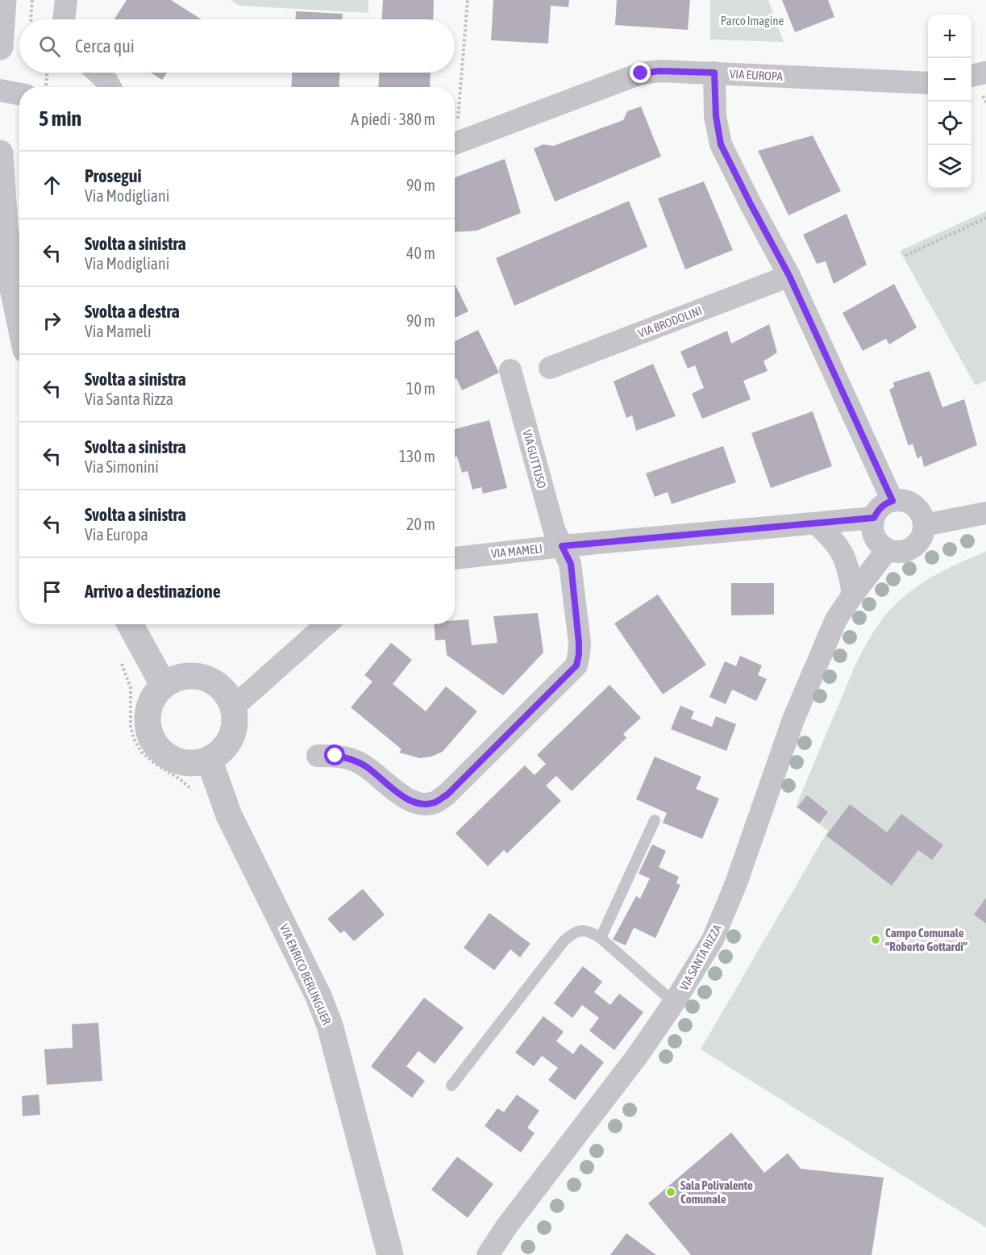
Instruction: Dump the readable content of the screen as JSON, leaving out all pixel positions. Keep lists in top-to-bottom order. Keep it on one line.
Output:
{"streets":{"street":["VIA EUROPA","VIA BRODOLINI","VIA GUTTUSO","VIA MAMELI","VIA SANTA RIZZA","VIA ENRICO BERLINGUER"]},"crossings":[["VIA GUTTUSO","VIA MAMELI"],["VIA MAMELI","VIA SANTA RIZZA"]],"parks":["Parco Imagine"],"places":["Campo Comunale “Roberto Gottardi”","Sala Polivalente Comunale"],"page":{"map_buttons":["+","−"],"search":"Cerca qui","heading":["5 min","A piedi · 380 m"],"list":[["Prosegui","Via Modigliani","90 m"],["Svolta a sinistra","Via Modigliani","40 m"],["Svolta a destra","Via Mameli","90 m"],["Svolta a sinistra","Via Santa Rizza","10 m"],["Svolta a sinistra","Via Simonini","130 m"],["Svolta a sinistra","Via Europa","20 m"],"Arrivo a destinazione"]}}
